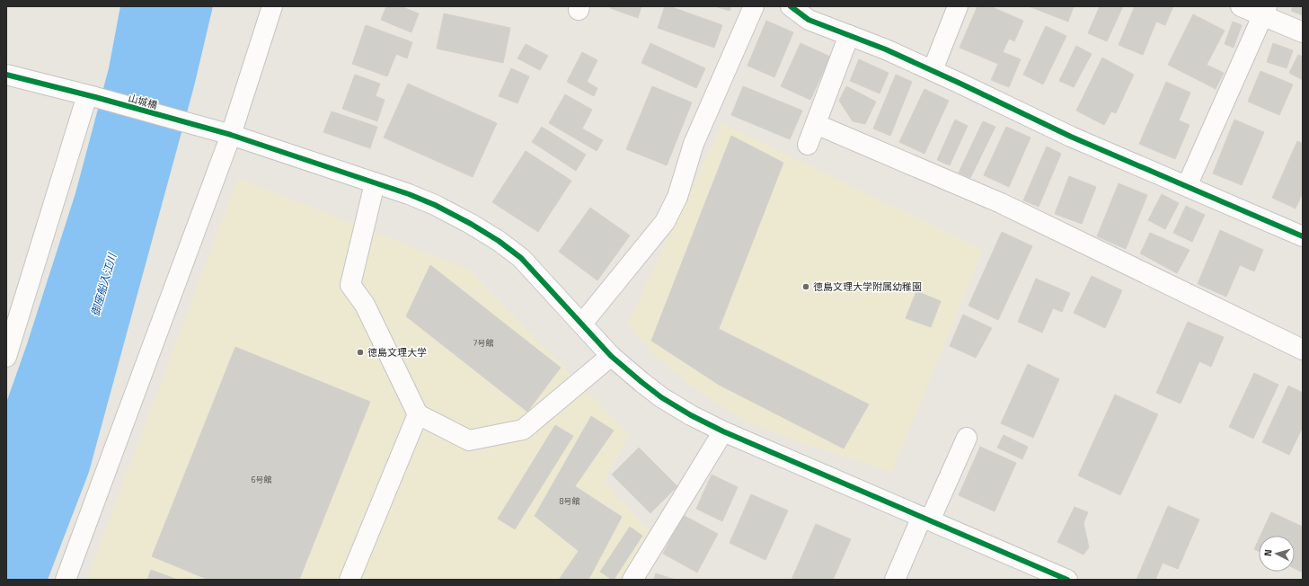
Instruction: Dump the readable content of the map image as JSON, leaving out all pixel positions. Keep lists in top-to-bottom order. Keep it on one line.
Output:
{"streets":{"street":["山城橋"]},"water":["御座船入江川"],"places":["徳島文理大学附属幼稚園","徳島文理大学"],"house_numbers":["7号館","6号館","8号館"],"north":"left"}
